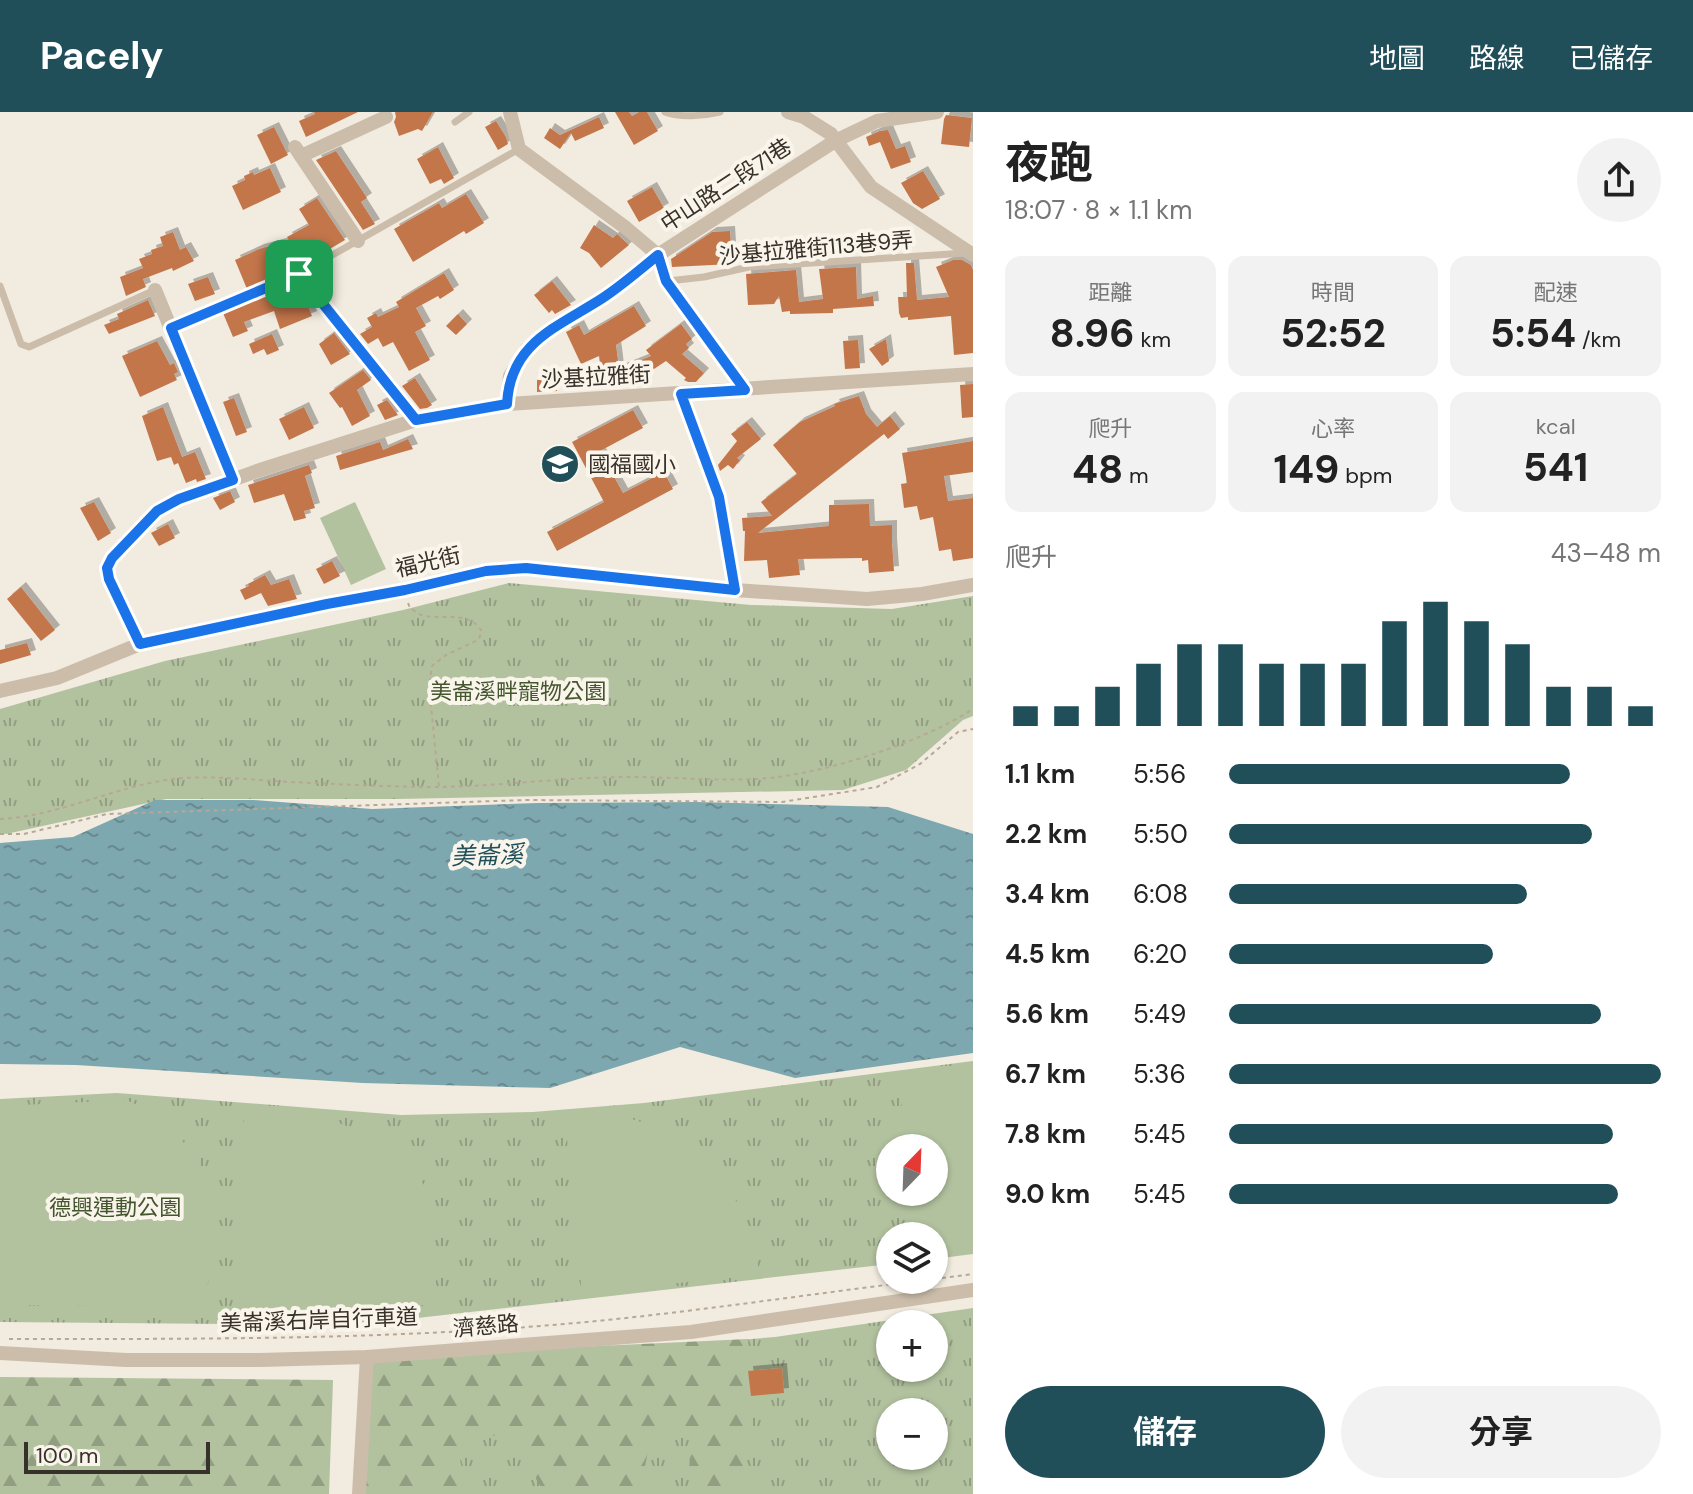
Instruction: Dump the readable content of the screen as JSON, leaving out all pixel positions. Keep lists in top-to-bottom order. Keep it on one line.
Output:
{"streets":{"street":["中山路二段71巷","沙基拉雅街","福光街","濟慈路"],"lane":["沙基拉雅街113巷9弄"],"path":["美崙溪右岸自行車道"]},"crossings":[["中山路二段71巷","沙基拉雅街"],["沙基拉雅街","福光街"],["美崙溪右岸自行車道","濟慈路"]],"water":["美崙溪"],"parks":["美崙溪畔寵物公園","德興運動公園"],"places":{"school or university":["國福國小"]},"scale_bar":"100 m","north":"top right","page":{"header":"Pacely","nav":["地圖","路線","已儲存"],"heading":["夜跑","18:07 · 8 × 1.1 km"],"stats":[["距離","8.96 km"],["時間","52:52"],["配速","5:54 /km"],["爬升","48 m"],["心率","149 bpm"],["kcal","541"]],"chart":["爬升","43–48 m"],"list":[{"name":"1.1 km","note":"5:56"},{"name":"2.2 km","note":"5:50"},{"name":"3.4 km","note":"6:08"},{"name":"4.5 km","note":"6:20"},{"name":"5.6 km","note":"5:49"},{"name":"6.7 km","note":"5:36"},{"name":"7.8 km","note":"5:45"},{"name":"9.0 km","note":"5:45"}],"map_buttons":["+","−"],"buttons":["儲存","分享"],"scale":"100 m"}}
